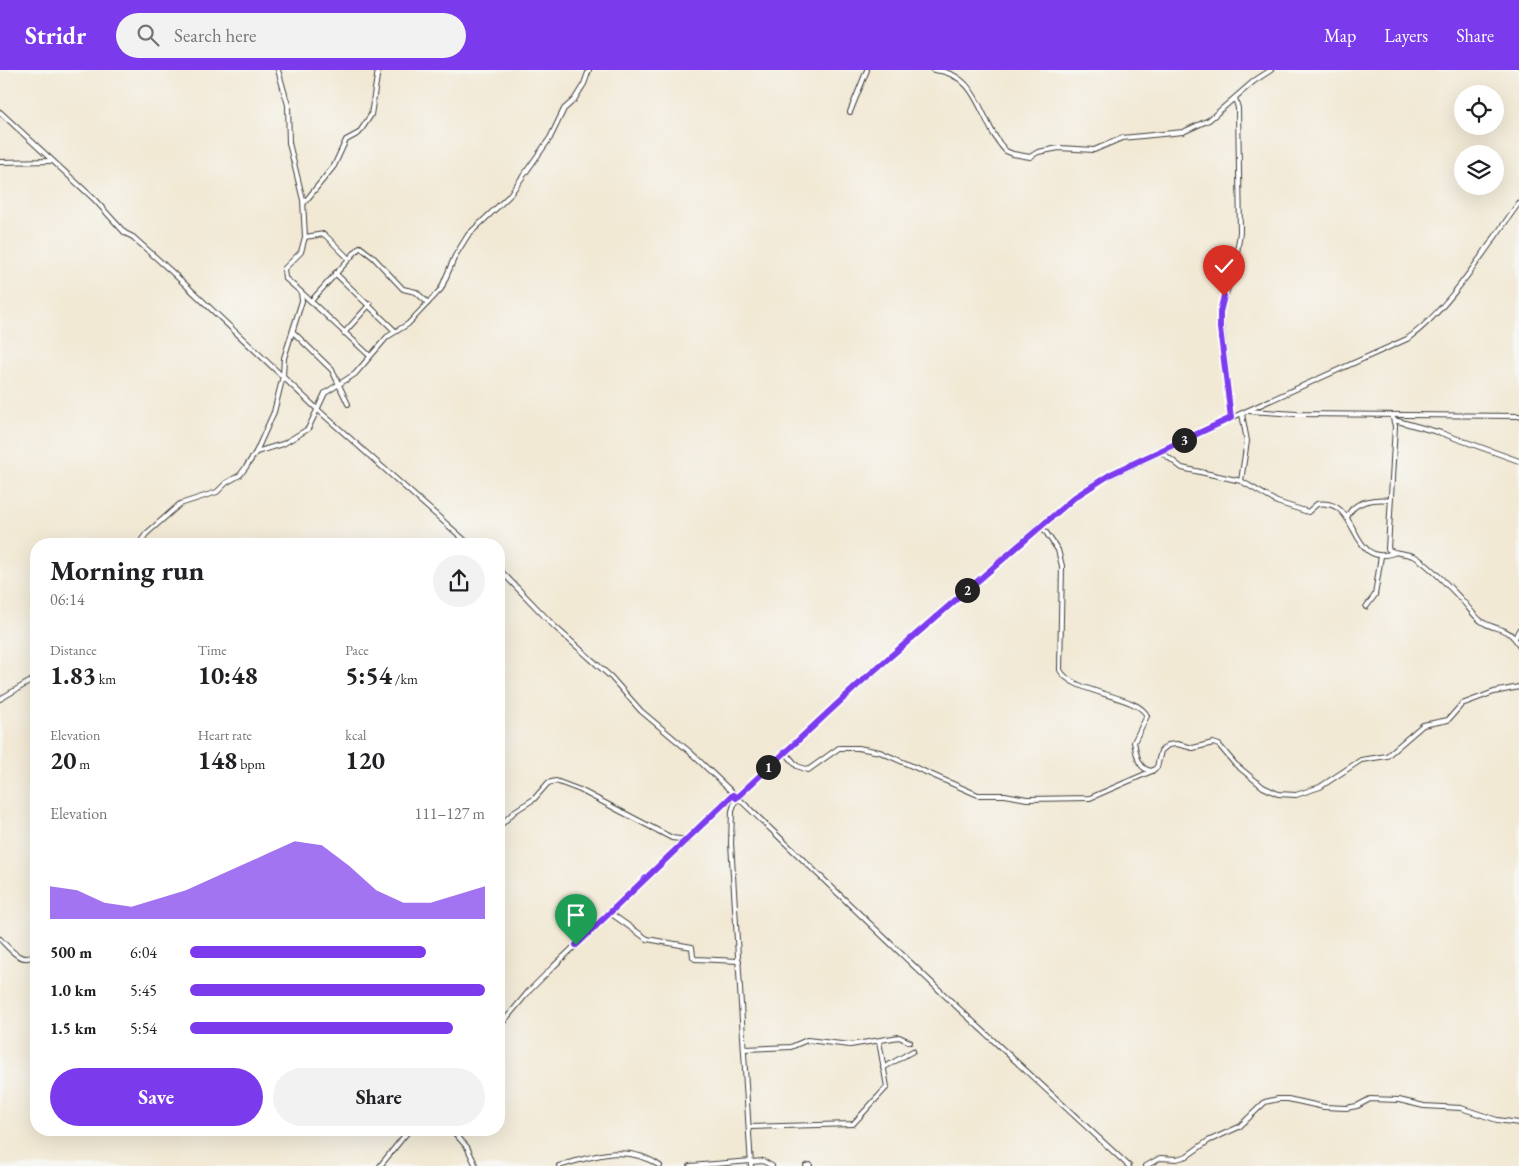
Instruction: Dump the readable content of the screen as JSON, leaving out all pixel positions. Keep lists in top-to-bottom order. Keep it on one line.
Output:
{"page":{"header":"Stridr","search":"Search here","nav":["Map","Layers","Share"],"pins":["3","2","1"],"heading":["Morning run","06:14"],"stats":[["Distance","1.83 km"],["Time","10:48"],["Pace","5:54 /km"],["Elevation","20 m"],["Heart rate","148 bpm"],["kcal","120"]],"chart":["Elevation","111–127 m"],"list":[{"name":"500 m","note":"6:04"},{"name":"1.0 km","note":"5:45"},{"name":"1.5 km","note":"5:54"}],"buttons":["Save","Share"]}}
